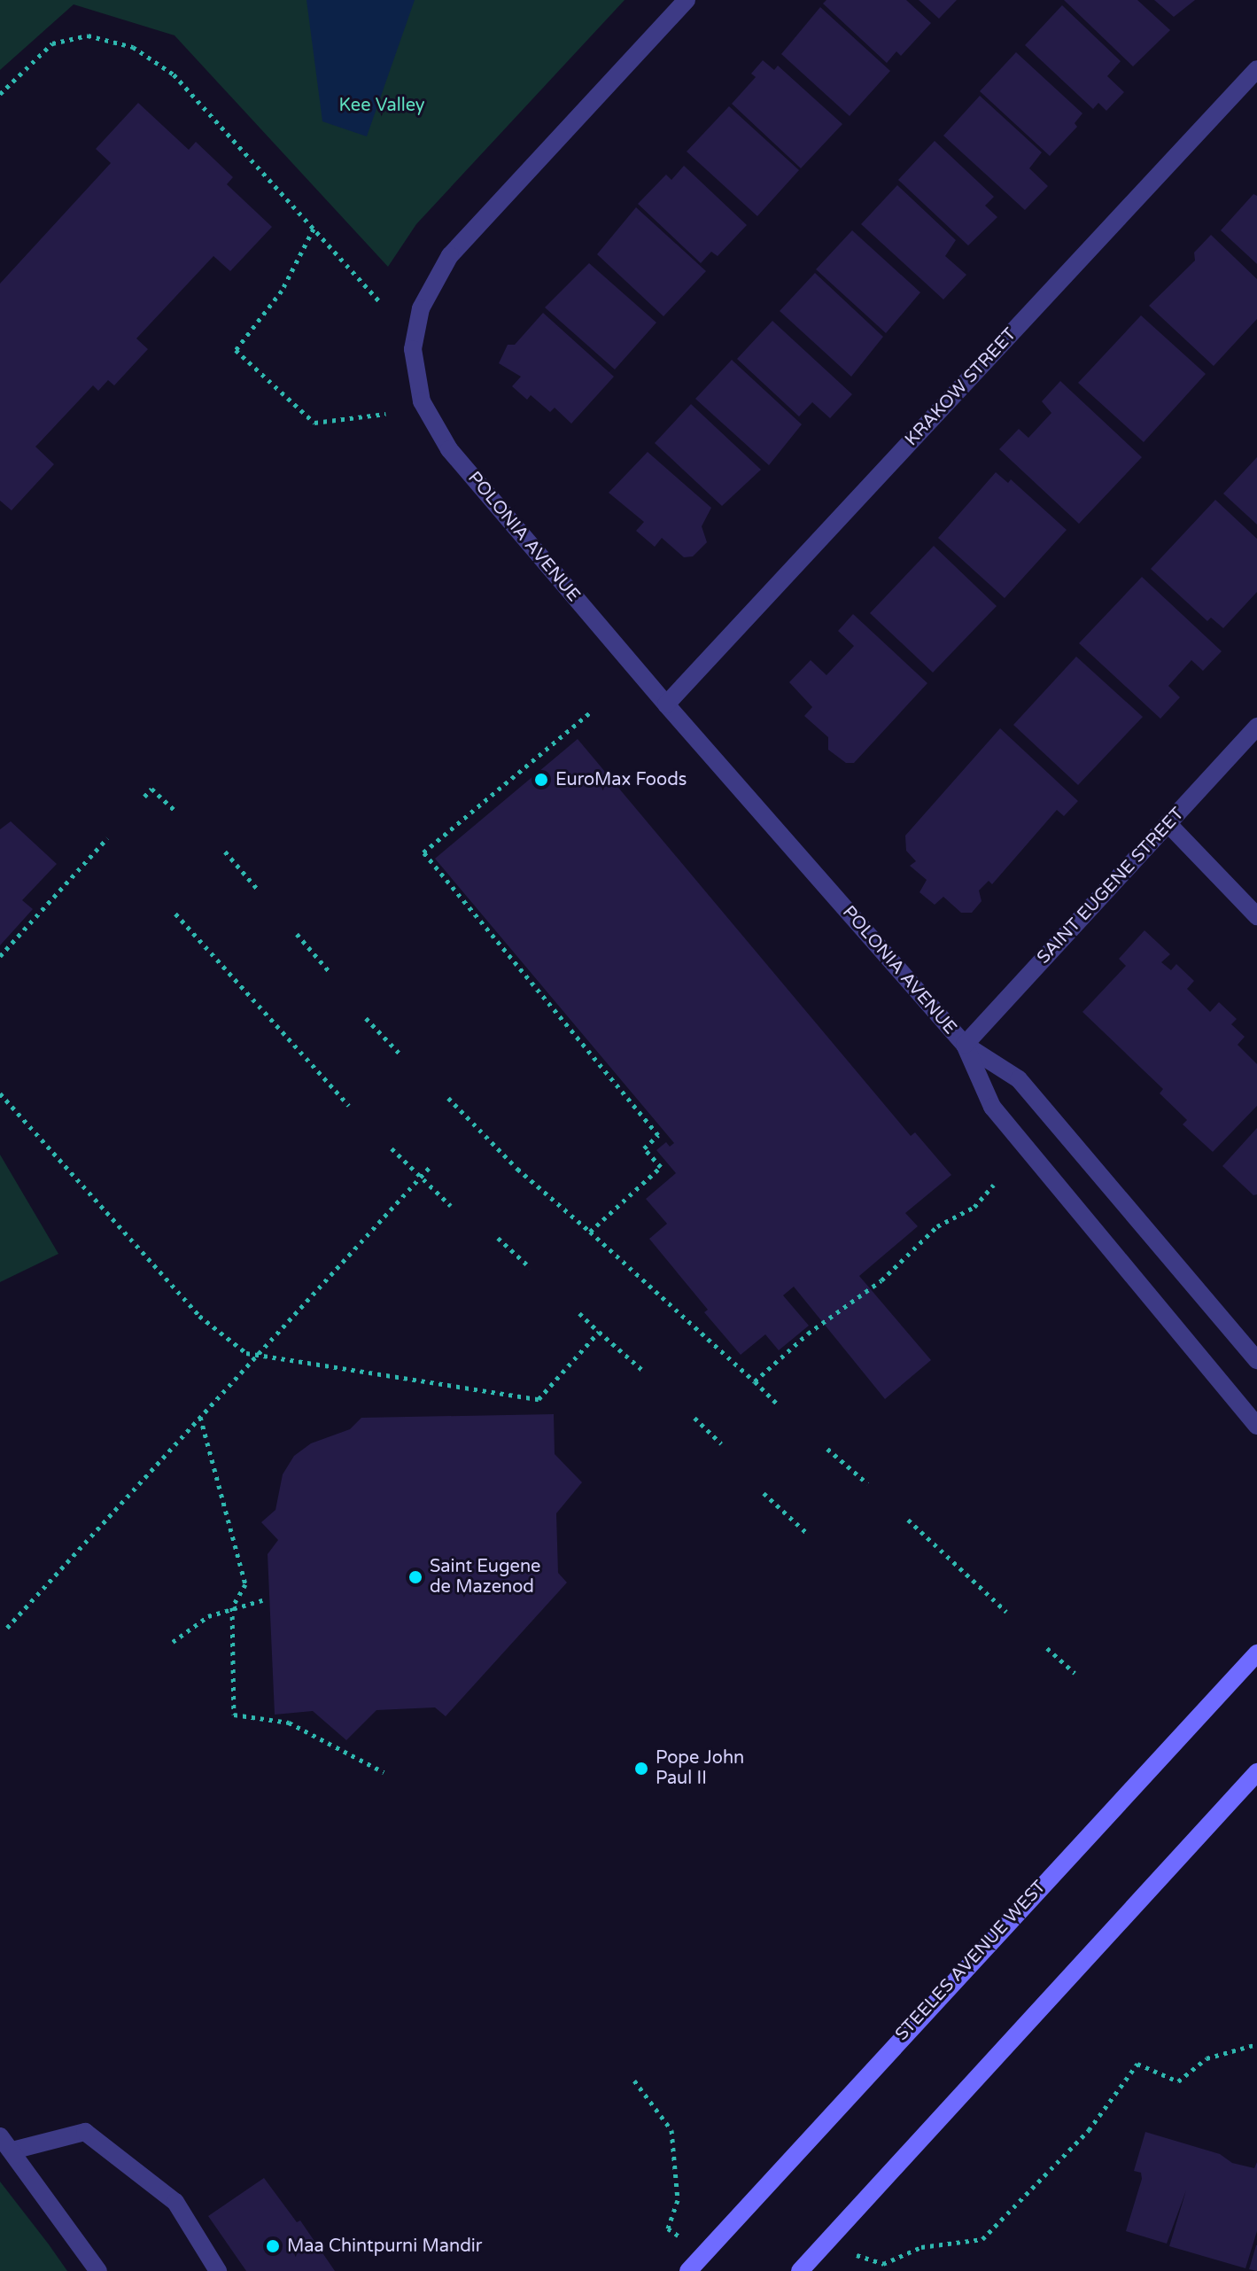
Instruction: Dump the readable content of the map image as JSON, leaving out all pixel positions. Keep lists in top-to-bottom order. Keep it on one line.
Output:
{"streets":{"main road":["STEELES AVENUE WEST"],"street":["KRAKOW STREET","POLONIA AVENUE","SAINT EUGENE STREET"]},"crossings":[["KRAKOW STREET","POLONIA AVENUE"],["POLONIA AVENUE","SAINT EUGENE STREET"]],"parks":["Kee Valley"],"places":["EuroMax Foods","Saint Eugene de Mazenod","Pope John Paul II","Maa Chintpurni Mandir"]}
